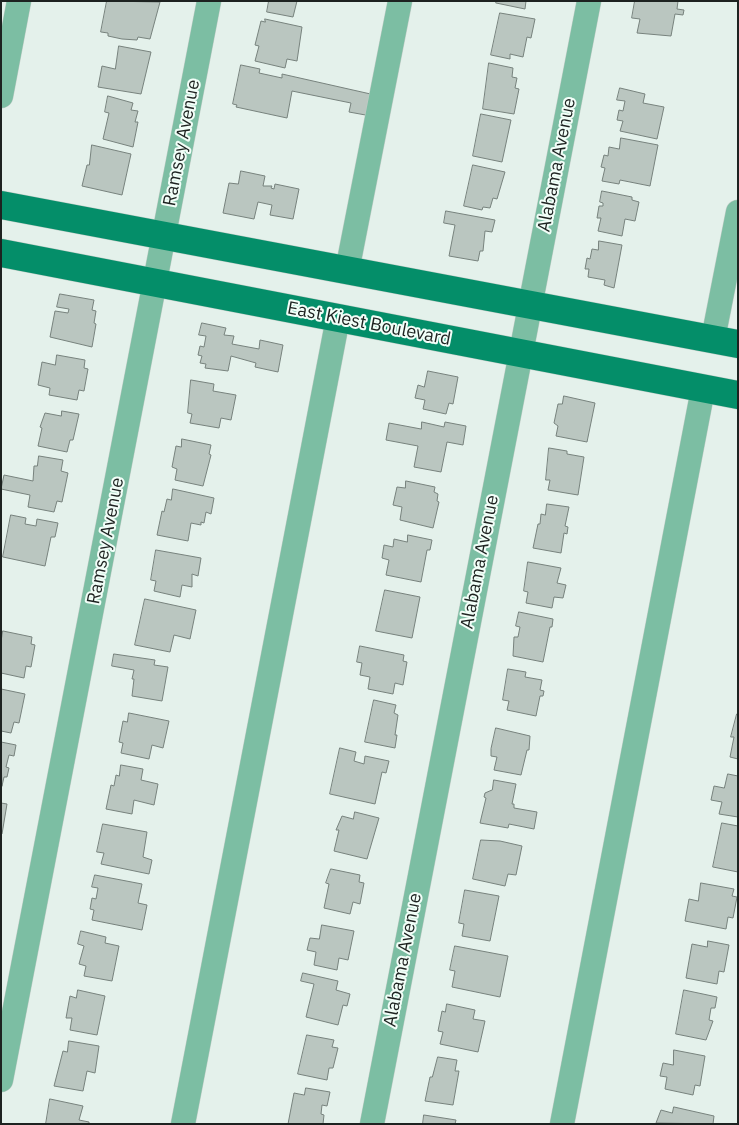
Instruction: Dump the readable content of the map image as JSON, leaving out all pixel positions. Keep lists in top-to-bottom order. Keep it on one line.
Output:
{"streets":{"main road":["East Kiest Boulevard"],"street":["Ramsey Avenue","Alabama Avenue"]},"crossings":[["Ramsey Avenue","East Kiest Boulevard"],["Alabama Avenue","East Kiest Boulevard"]]}
